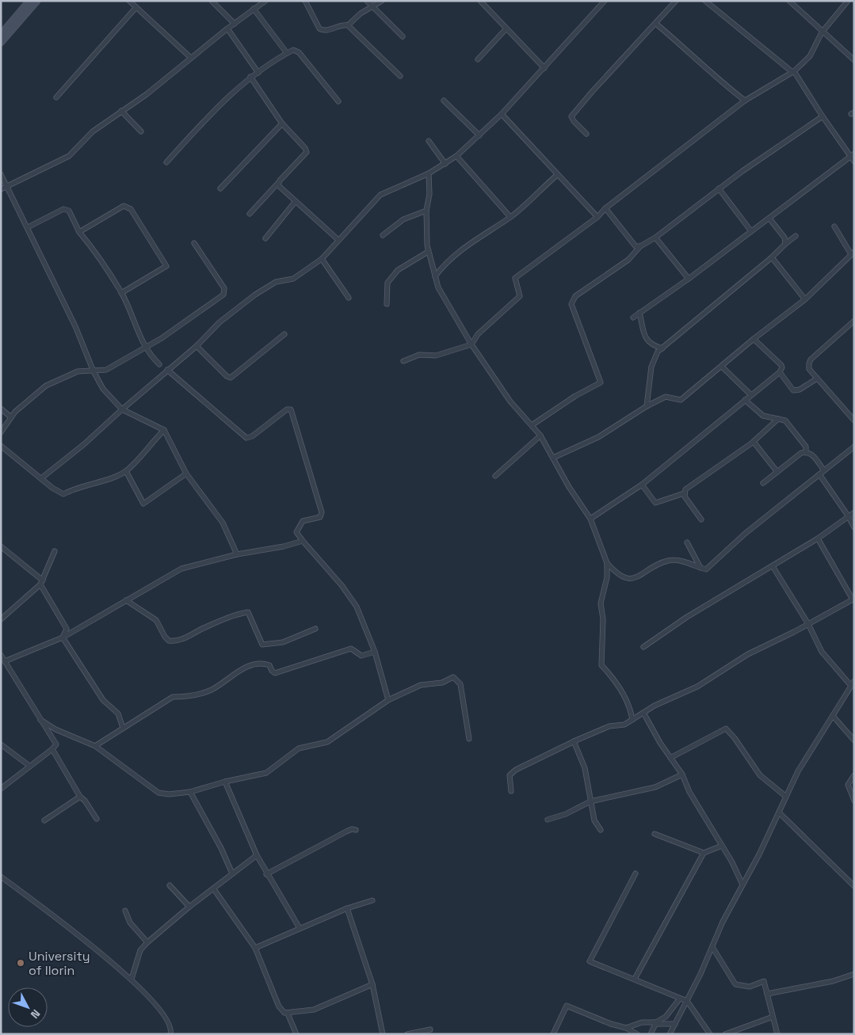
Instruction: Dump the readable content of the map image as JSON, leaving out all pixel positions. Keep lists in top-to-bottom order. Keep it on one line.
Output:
{"places":["University of Ilorin"],"north":"bottom right"}
